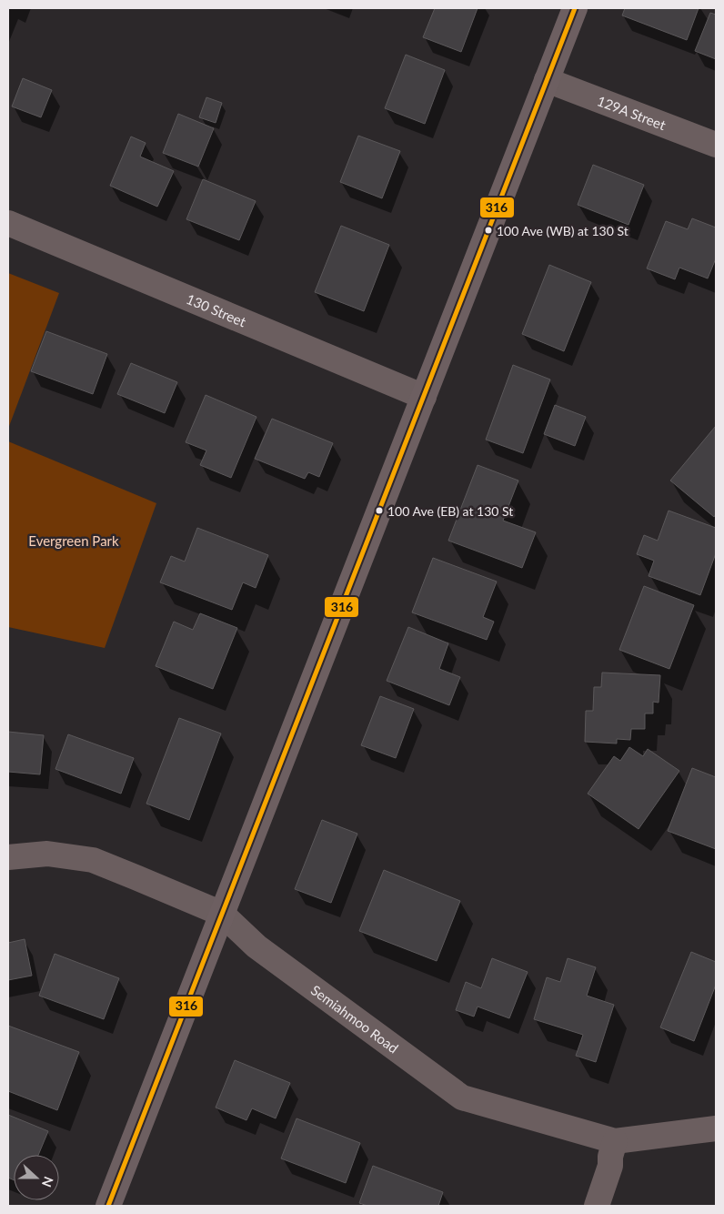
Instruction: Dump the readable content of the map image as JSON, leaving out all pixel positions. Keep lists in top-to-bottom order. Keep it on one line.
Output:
{"streets":{"street":["129A Street","130 Street","Semiahmoo Road"]},"parks":["Evergreen Park"],"places":["100 Ave (WB) at 130 St","100 Ave (EB) at 130 St"],"lines":["transit line 316"],"north":"right"}
